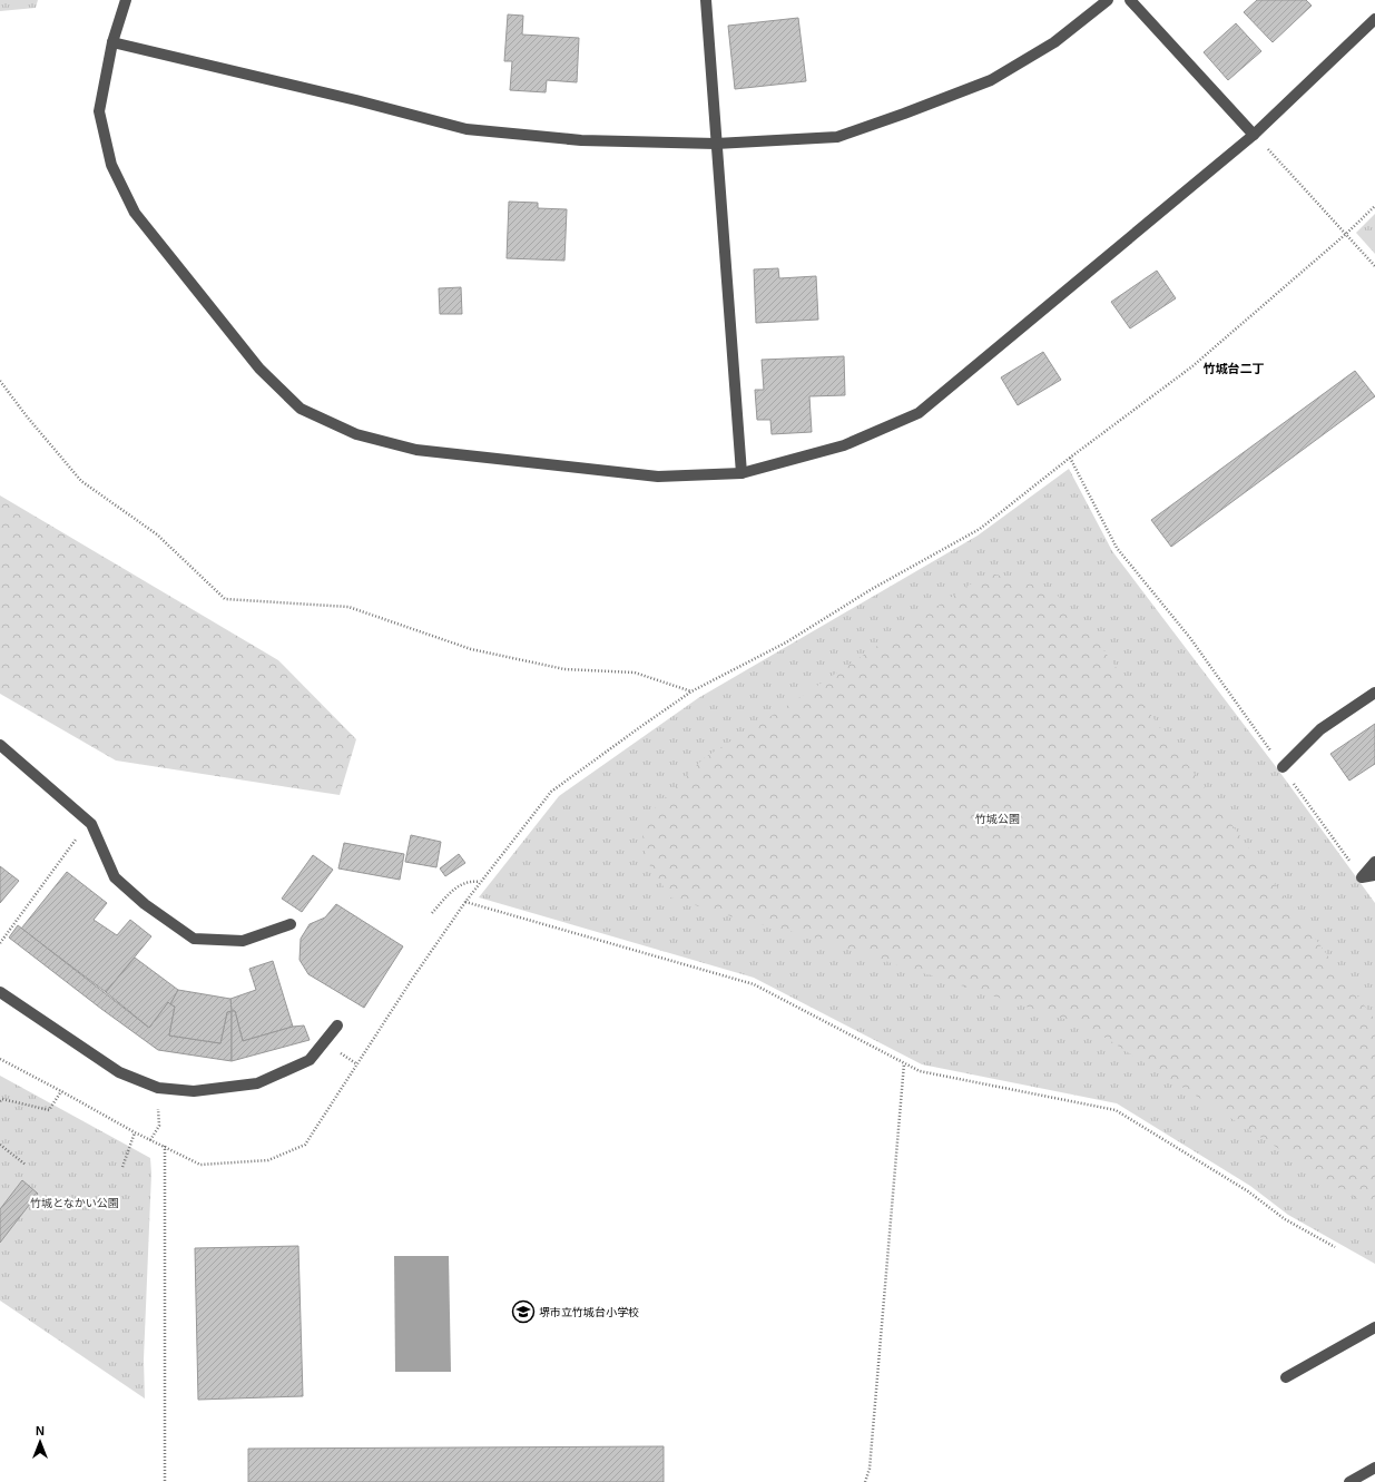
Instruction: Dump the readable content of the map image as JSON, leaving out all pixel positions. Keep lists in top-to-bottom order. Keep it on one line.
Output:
{"districts":["竹城台二丁"],"parks":["竹城公園","竹城となかい公園"],"places":{"school or university":["堺市立竹城台小学校"]},"north":"top"}
